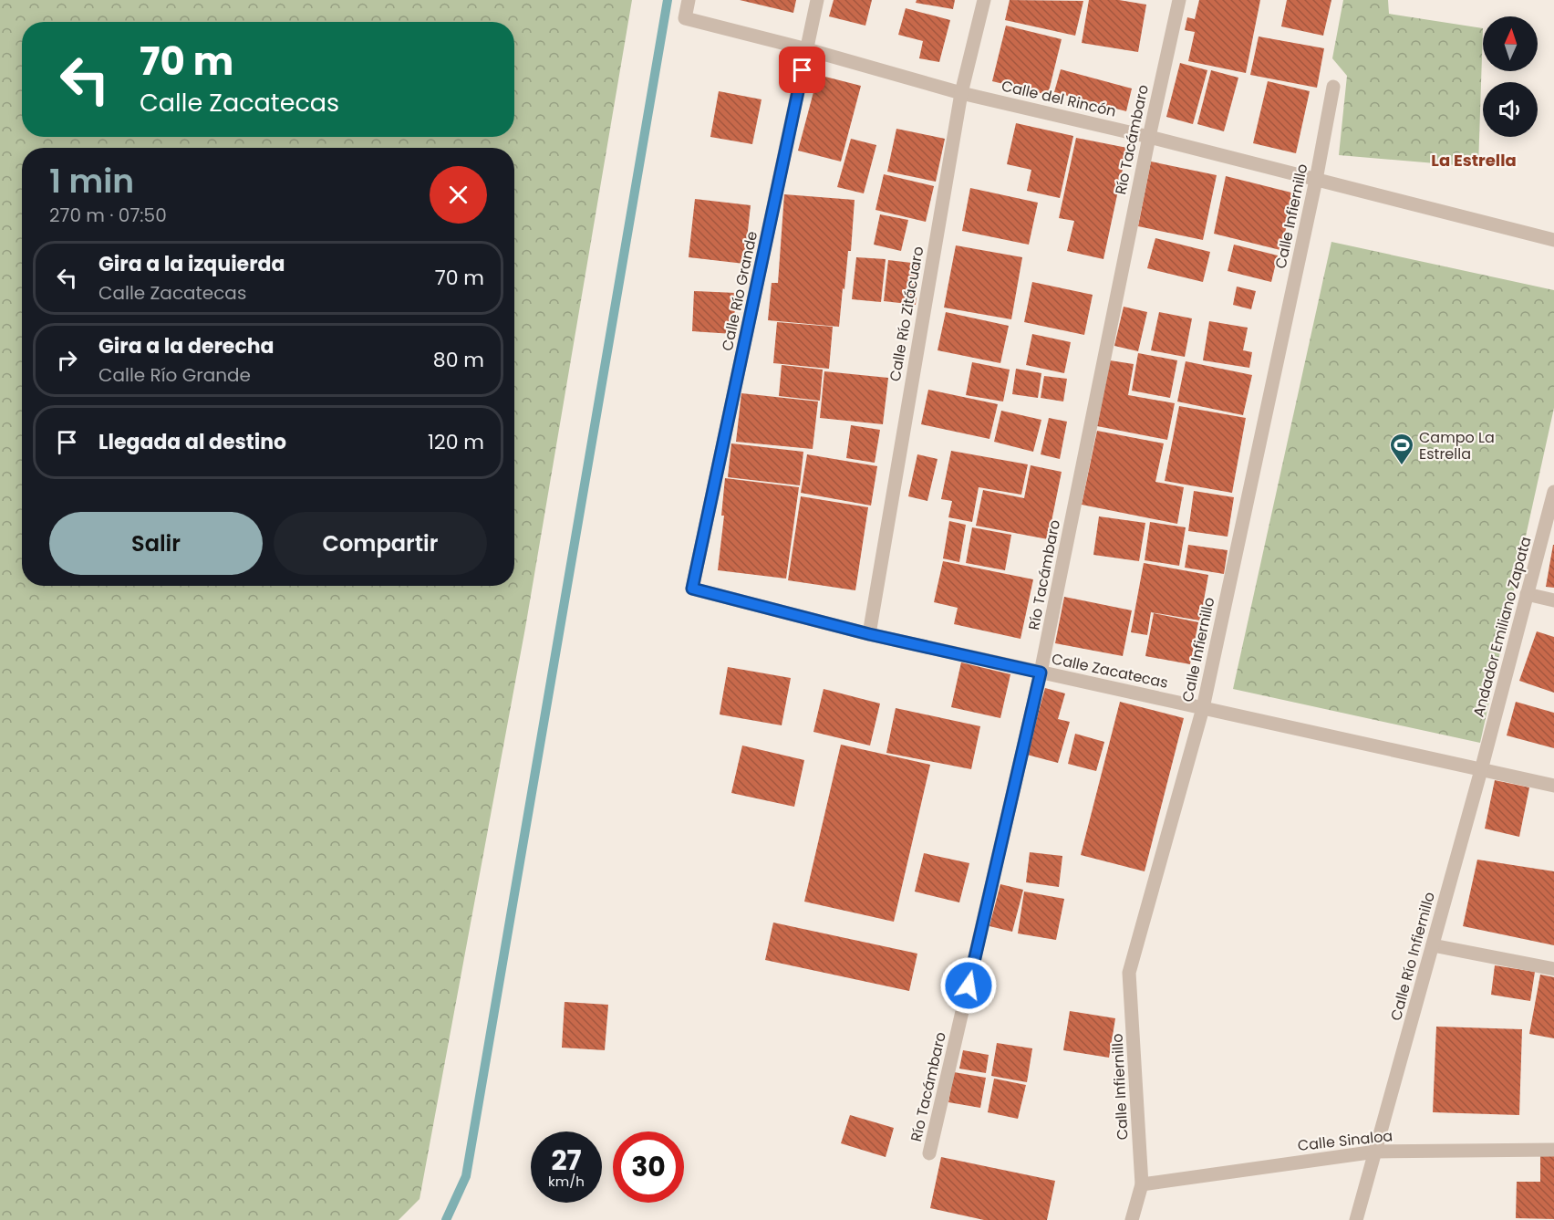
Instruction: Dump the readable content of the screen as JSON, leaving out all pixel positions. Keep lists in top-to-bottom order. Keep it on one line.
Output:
{"streets":{"street":["Calle del Rincón","Río Tacámbaro","Calle Infiernillo","Calle Río Grande","Calle Río Zitácuaro","Andador Emiliano Zapata","Calle Zacatecas","Calle Río Infiernillo","Calle Sinaloa"]},"crossings":[["Calle del Rincón","Río Tacámbaro"],["Calle del Rincón","Calle Infiernillo"],["Calle del Rincón","Calle Río Grande"],["Calle del Rincón","Calle Río Zitácuaro"],["Río Tacámbaro","Calle Zacatecas"],["Calle Infiernillo","Calle Zacatecas"],["Calle Infiernillo","Calle Sinaloa"],["Calle Río Grande","Calle Zacatecas"],["Calle Río Zitácuaro","Calle Zacatecas"],["Andador Emiliano Zapata","Calle Zacatecas"],["Andador Emiliano Zapata","Calle Río Infiernillo"],["Calle Zacatecas","Calle Río Infiernillo"],["Calle Río Infiernillo","Calle Sinaloa"]],"districts":["La Estrella"],"places":{"sports":["Campo La Estrella"]},"north":"top","page":{"turn":["70 m","Calle Zacatecas"],"heading":["1 min","270 m · 07:50"],"list":[{"name":"Gira a la izquierda","note":"Calle Zacatecas","value":"70 m"},{"name":"Gira a la derecha","note":"Calle Río Grande","value":"80 m"},{"name":"Llegada al destino","value":"120 m"}],"buttons":["Salir","Compartir"],"speed":"27 km/h","limit":"30"}}
